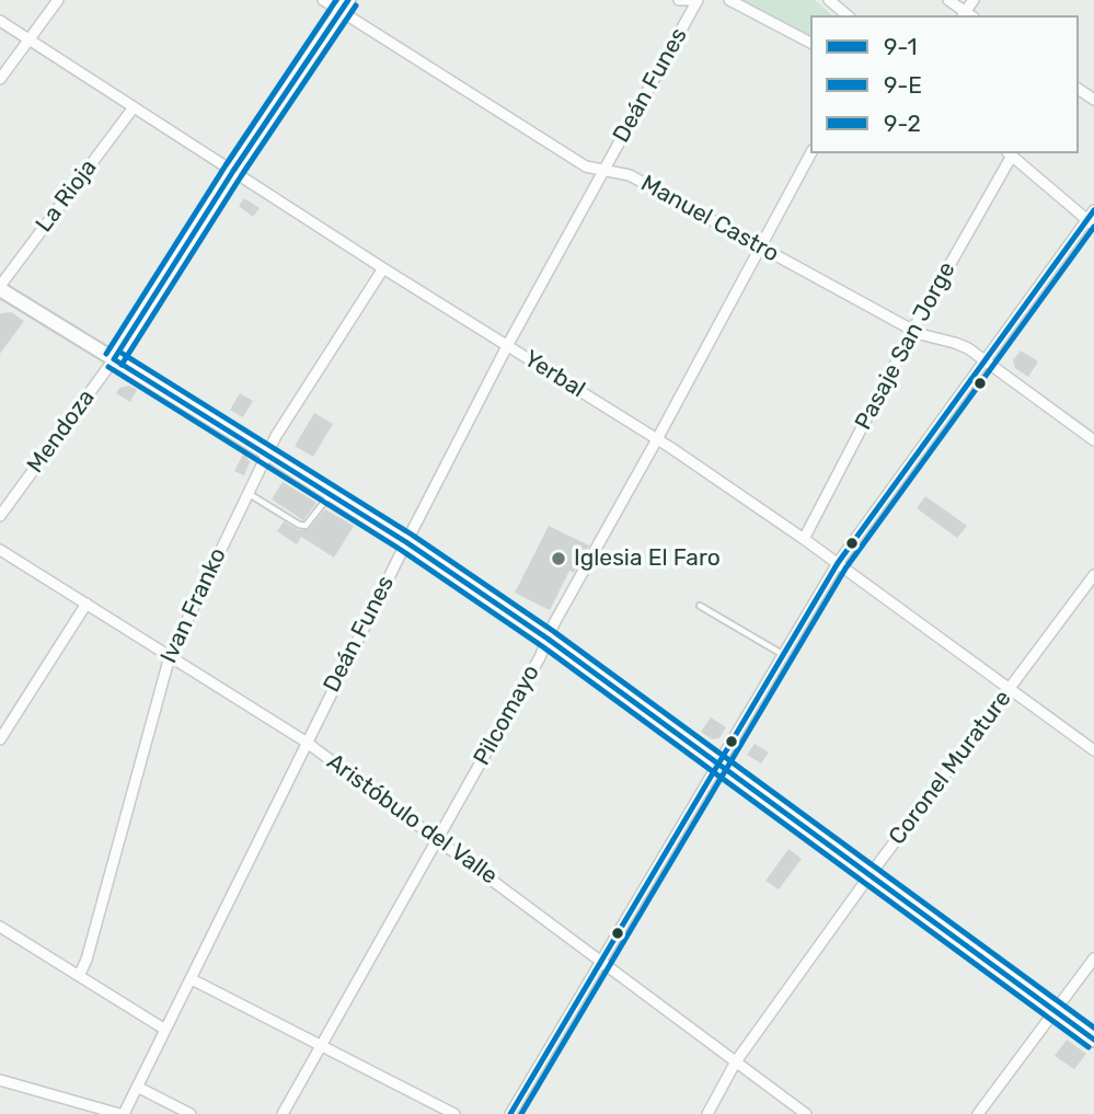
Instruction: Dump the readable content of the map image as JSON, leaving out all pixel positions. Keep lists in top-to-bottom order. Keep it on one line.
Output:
{"streets":{"main road":["Mendoza"],"street":["Deán Funes","La Rioja","Manuel Castro","Pasaje San Jorge","Yerbal","Ivan Franko","Pilcomayo","Coronel Murature","Aristóbulo del Valle"]},"crossings":[["Deán Funes","Manuel Castro"],["Deán Funes","Yerbal"],["Deán Funes","Aristóbulo del Valle"],["La Rioja","Yerbal"],["Manuel Castro","Pasaje San Jorge"],["Manuel Castro","Mendoza"],["Manuel Castro","Pilcomayo"],["Pasaje San Jorge","Yerbal"],["Yerbal","Mendoza"],["Yerbal","Ivan Franko"],["Yerbal","Pilcomayo"],["Yerbal","Coronel Murature"],["Ivan Franko","Aristóbulo del Valle"],["Pilcomayo","Aristóbulo del Valle"],["Coronel Murature","Aristóbulo del Valle"]],"places":["Iglesia El Faro"],"lines":["transit line 9-1","transit line 9-2","transit line 9-E"],"legend":["9-1","9-E","9-2"]}
